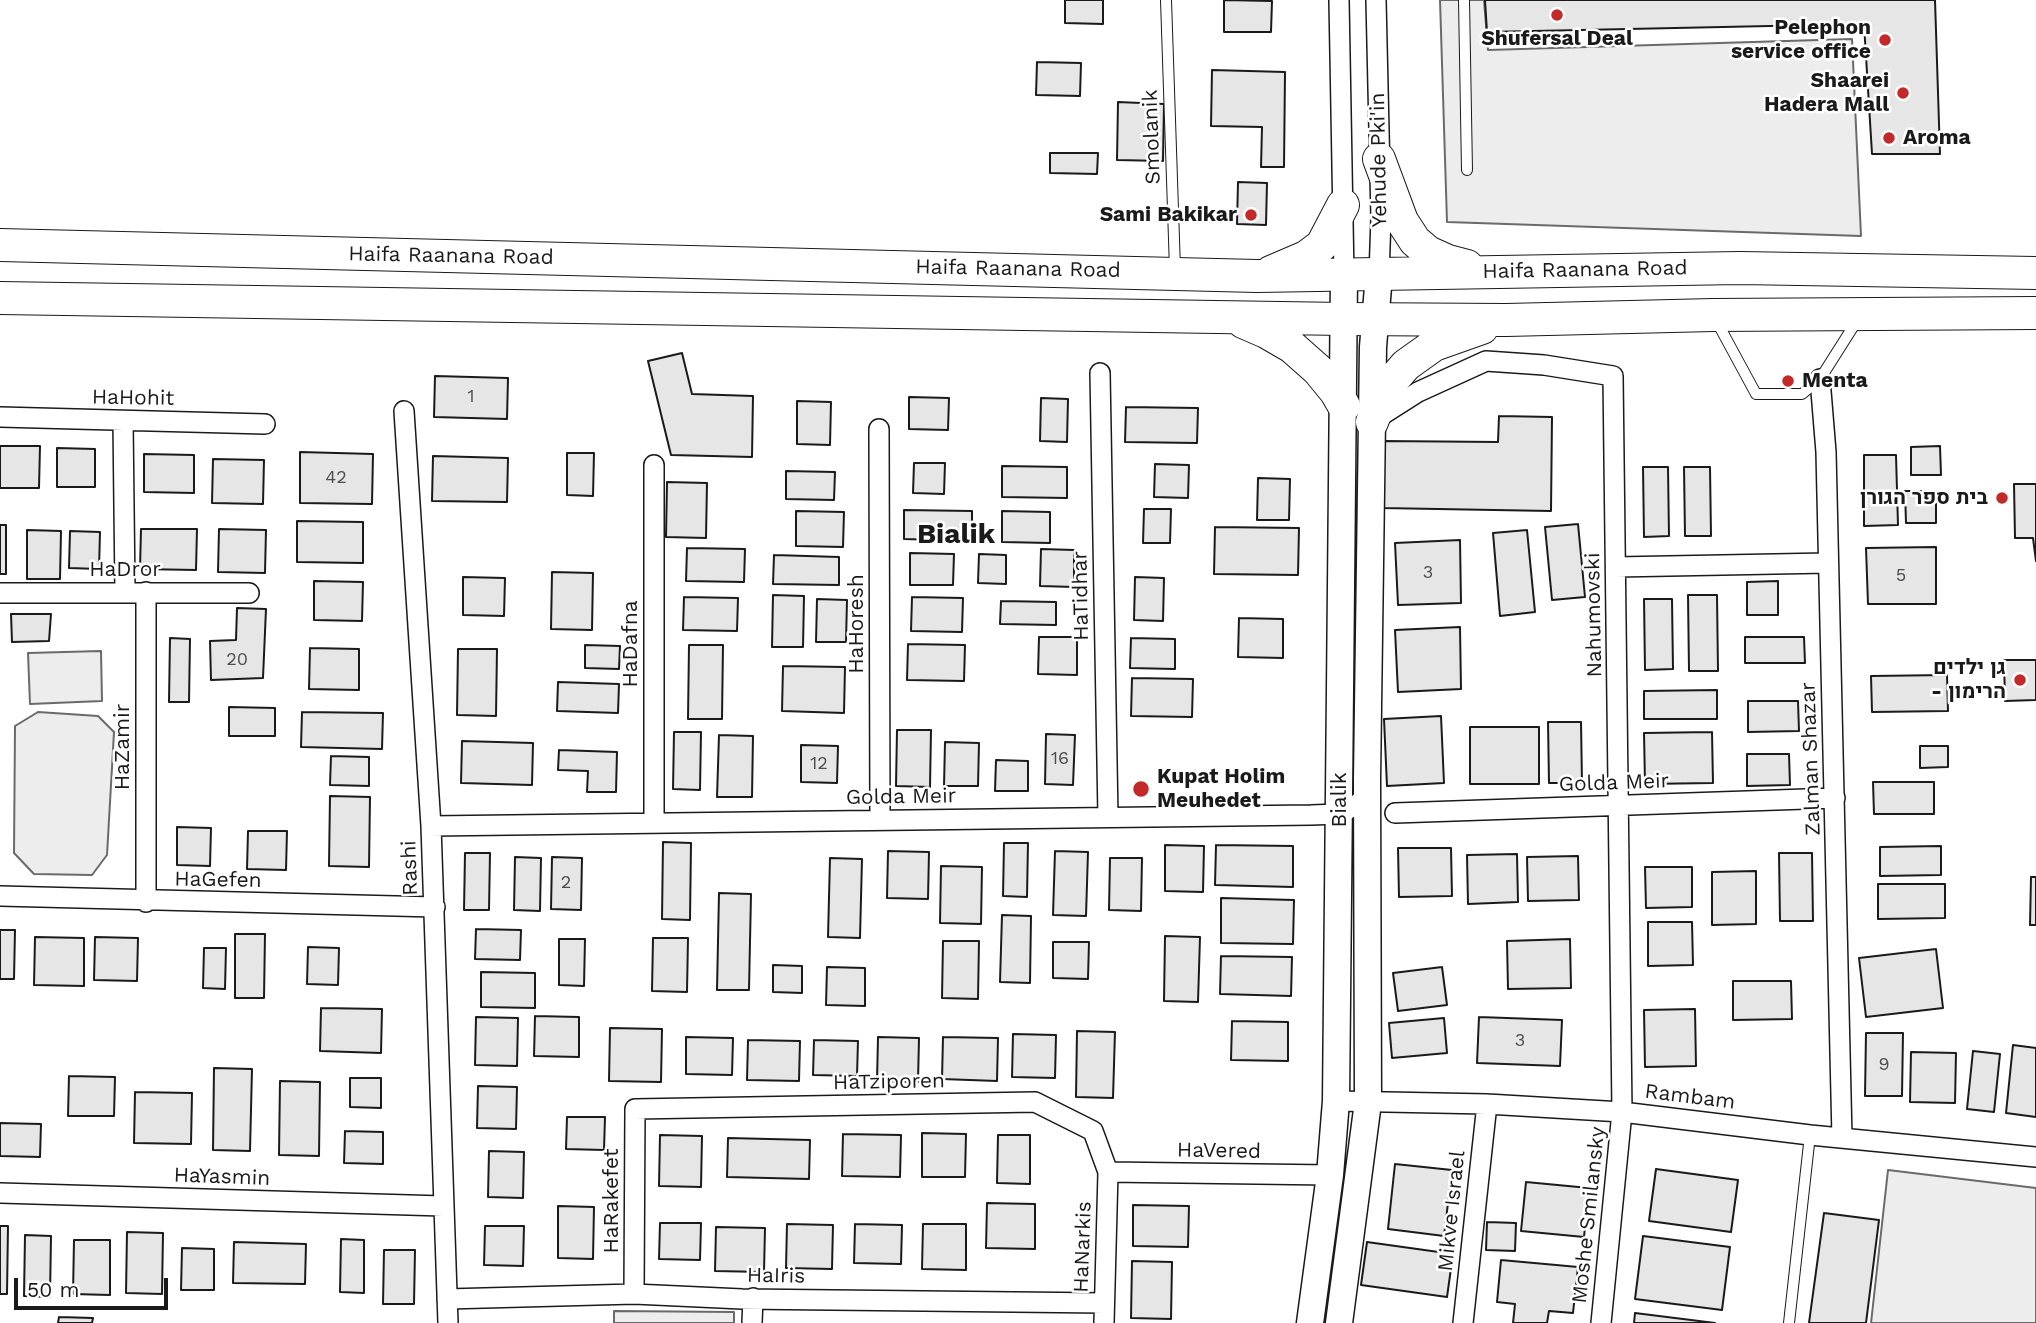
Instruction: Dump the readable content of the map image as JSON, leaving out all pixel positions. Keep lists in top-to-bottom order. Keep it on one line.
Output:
{"streets":{"highway":["Haifa Raanana Road"],"main road":["Yehude Pki'in","Bialik"],"street":["HaHohit","HaDror","HaTidhar","Nahumovski","HaHoresh","HaDafna","HaZamir","Zalman Shazar","Golda Meir","Rashi","HaGefen","HaTziporen","Rambam","HaVered","HaYasmin","HaRakefet","Mikve Israel","Moshe Smilansky","HaNarkis","HaIris"],"lane":["Smolanik"]},"crossings":[["Smolanik","Haifa Raanana Road"],["Yehude Pki'in","Haifa Raanana Road"],["Yehude Pki'in","Bialik"],["Haifa Raanana Road","Bialik"],["HaDror","HaZamir"],["HaTidhar","Golda Meir"],["Nahumovski","Golda Meir"],["Nahumovski","Bialik"],["Nahumovski","Rambam"],["Nahumovski","Moshe Smilansky"],["HaHoresh","Golda Meir"],["HaDafna","Golda Meir"],["HaZamir","HaGefen"],["Zalman Shazar","Golda Meir"],["Zalman Shazar","Rambam"],["Golda Meir","Bialik"],["Golda Meir","Rashi"],["Bialik","Rambam"],["Bialik","HaVered"],["Rashi","HaGefen"],["Rashi","HaYasmin"],["Rashi","HaIris"],["HaTziporen","HaVered"],["HaTziporen","HaRakefet"],["HaTziporen","HaNarkis"],["Rambam","Mikve Israel"],["Rambam","Moshe Smilansky"],["HaVered","HaNarkis"],["HaRakefet","HaIris"],["HaNarkis","HaIris"]],"districts":["Bialik"],"places":["Shufersal Deal","Pelephon service office","Shaarei Hadera Mall","Aroma","Sami Bakikar","Menta","בית ספר הגורן","גן ילדים - הרימון","Kupat Holim Meuhedet"],"house_numbers":["1","42","3","5","20","16","12","2","3","9"],"scale_bar":"50 m"}
